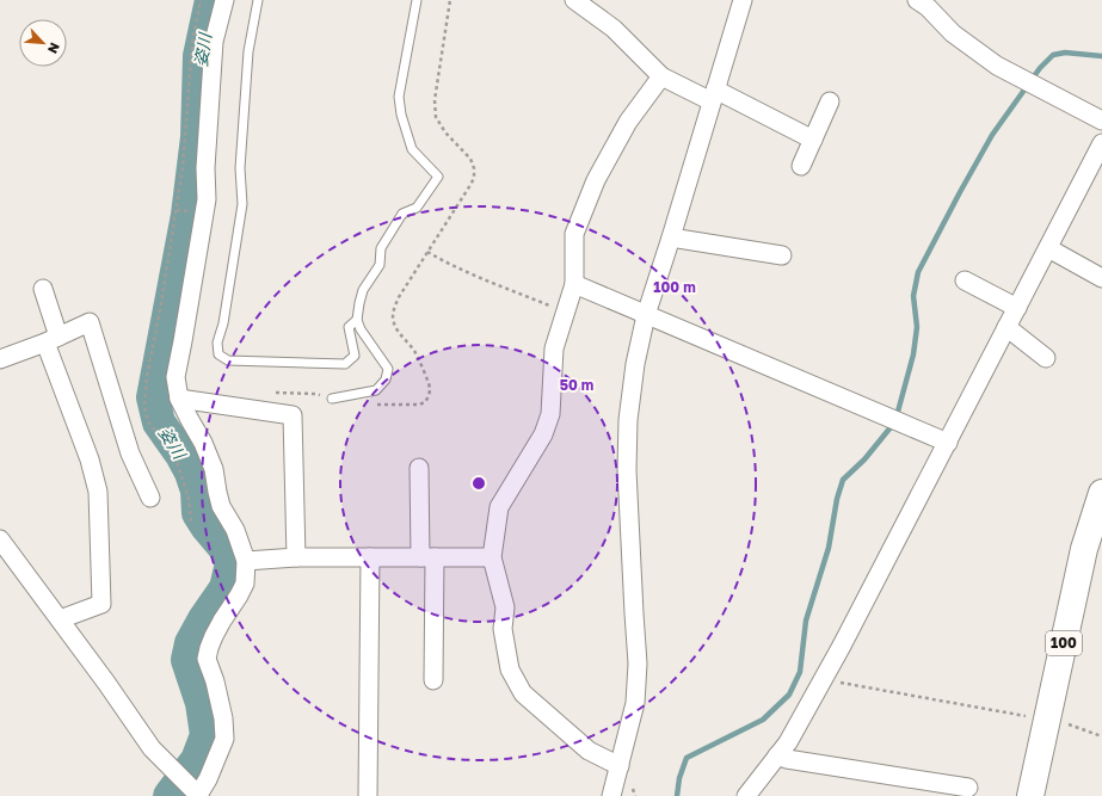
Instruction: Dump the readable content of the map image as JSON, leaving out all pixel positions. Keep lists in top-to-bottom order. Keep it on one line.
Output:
{"streets":{"main road":["100"]},"water":["姿川"],"north":"bottom right","rings":["100 m","50 m"]}
